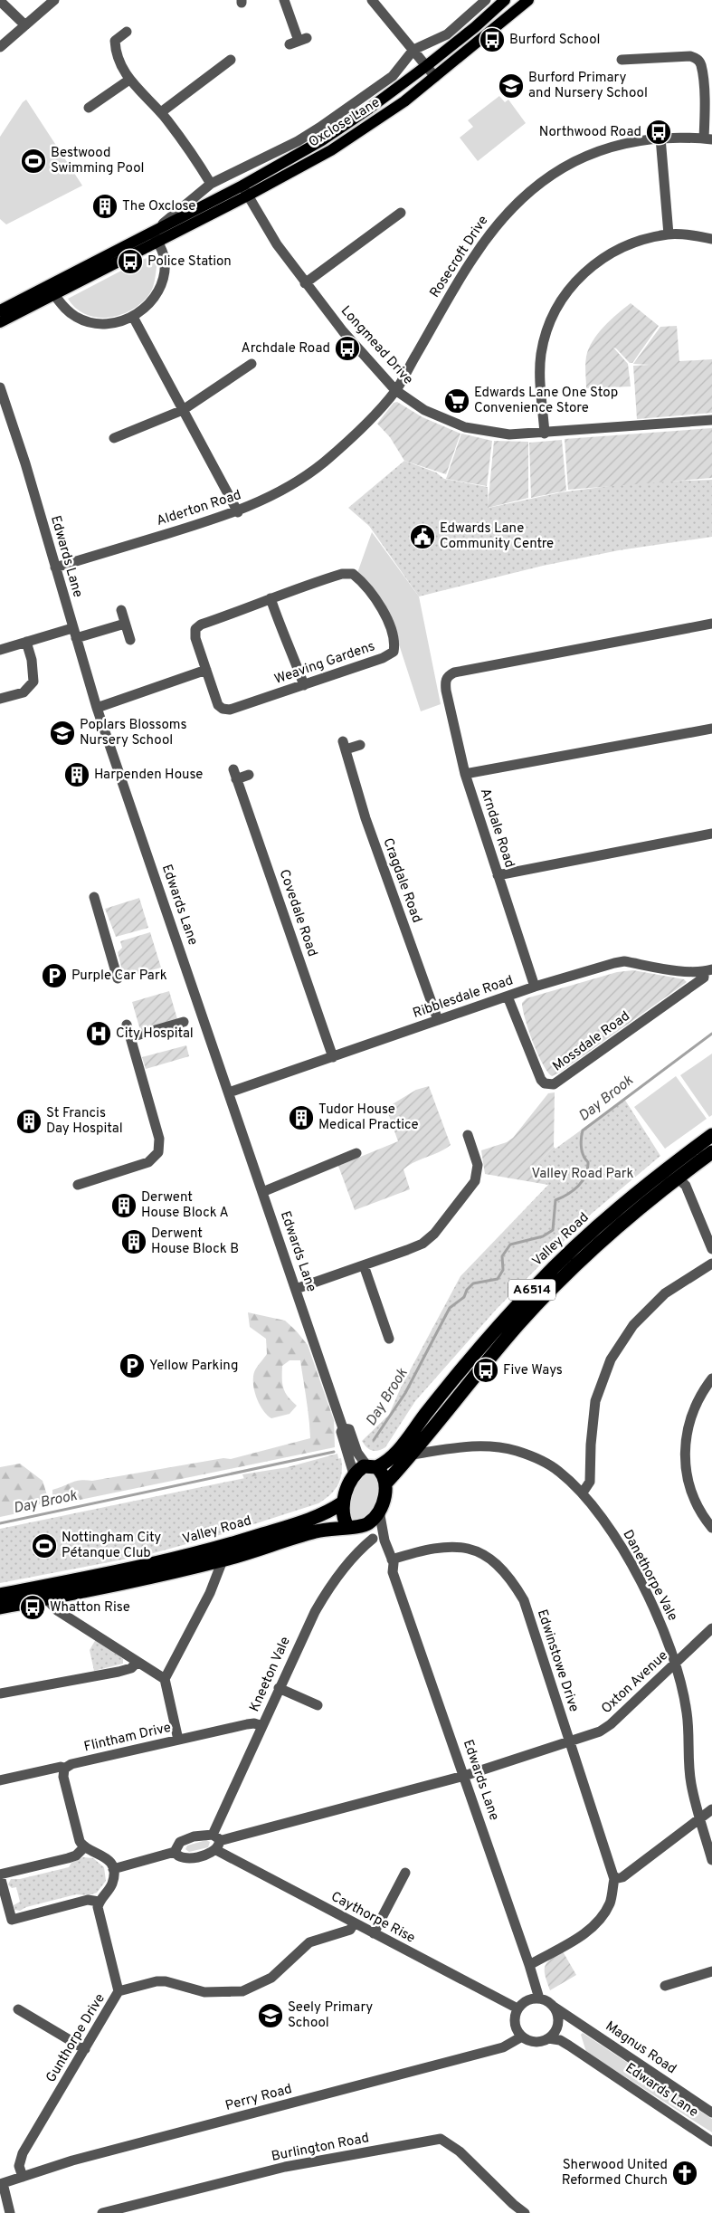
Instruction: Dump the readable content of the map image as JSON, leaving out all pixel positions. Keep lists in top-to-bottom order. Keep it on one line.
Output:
{"streets":{"highway":["Valley Road","A6514"],"main road":["Oxclose Lane"],"street":["Rosecroft Drive","Longmead Drive","Alderton Road","Edwards Lane","Weaving Gardens","Arndale Road","Cragdale Road","Covedale Road","Ribblesdale Road","Mossdale Road","Danethorpe Vale","Edwinstowe Drive","Kneeton Vale","Oxton Avenue","Flintham Drive","Caythorpe Rise","Gunthorpe Drive","Magnus Road","Perry Road","Burlington Road"]},"crossings":[["Oxclose Lane","Longmead Drive"],["Rosecroft Drive","Longmead Drive"],["Rosecroft Drive","Alderton Road"],["Longmead Drive","Alderton Road"],["Alderton Road","Edwards Lane"],["Edwards Lane","Ribblesdale Road"],["Edwards Lane","Valley Road"],["Edwards Lane","A6514"],["Edwards Lane","Edwinstowe Drive"],["Edwards Lane","Kneeton Vale"],["Edwards Lane","Oxton Avenue"],["Edwards Lane","Caythorpe Rise"],["Edwards Lane","Magnus Road"],["Edwards Lane","Perry Road"],["Arndale Road","Ribblesdale Road"],["Cragdale Road","Ribblesdale Road"],["Covedale Road","Ribblesdale Road"],["Ribblesdale Road","Mossdale Road"],["Valley Road","A6514"],["Valley Road","Danethorpe Vale"],["Danethorpe Vale","Oxton Avenue"],["Edwinstowe Drive","Oxton Avenue"],["Kneeton Vale","Oxton Avenue"],["Kneeton Vale","Flintham Drive"],["Kneeton Vale","Caythorpe Rise"],["Oxton Avenue","Caythorpe Rise"],["Caythorpe Rise","Magnus Road"],["Caythorpe Rise","Perry Road"],["Gunthorpe Drive","Perry Road"],["Magnus Road","Perry Road"]],"water":["Day Brook"],"parks":["Valley Road Park"],"places":{"bus stop":["Burford School","Northwood Road","Police Station","Archdale Road","Five Ways","Whatton Rise"],"school or university":["Burford Primary and Nursery School","Poplars Blossoms Nursery School","Seely Primary School"],"sports":["Bestwood Swimming Pool","Nottingham City Pétanque Club"],"building":["The Oxclose","Harpenden House","Tudor House Medical Practice","St Francis Day Hospital","Derwent House Block A","Derwent House Block B"],"supermarket":["Edwards Lane One Stop Convenience Store"],"public building":["Edwards Lane Community Centre"],"parking":["Purple Car Park","Yellow Parking"],"hospital":["City Hospital"],"church":["Sherwood United Reformed Church"]}}
